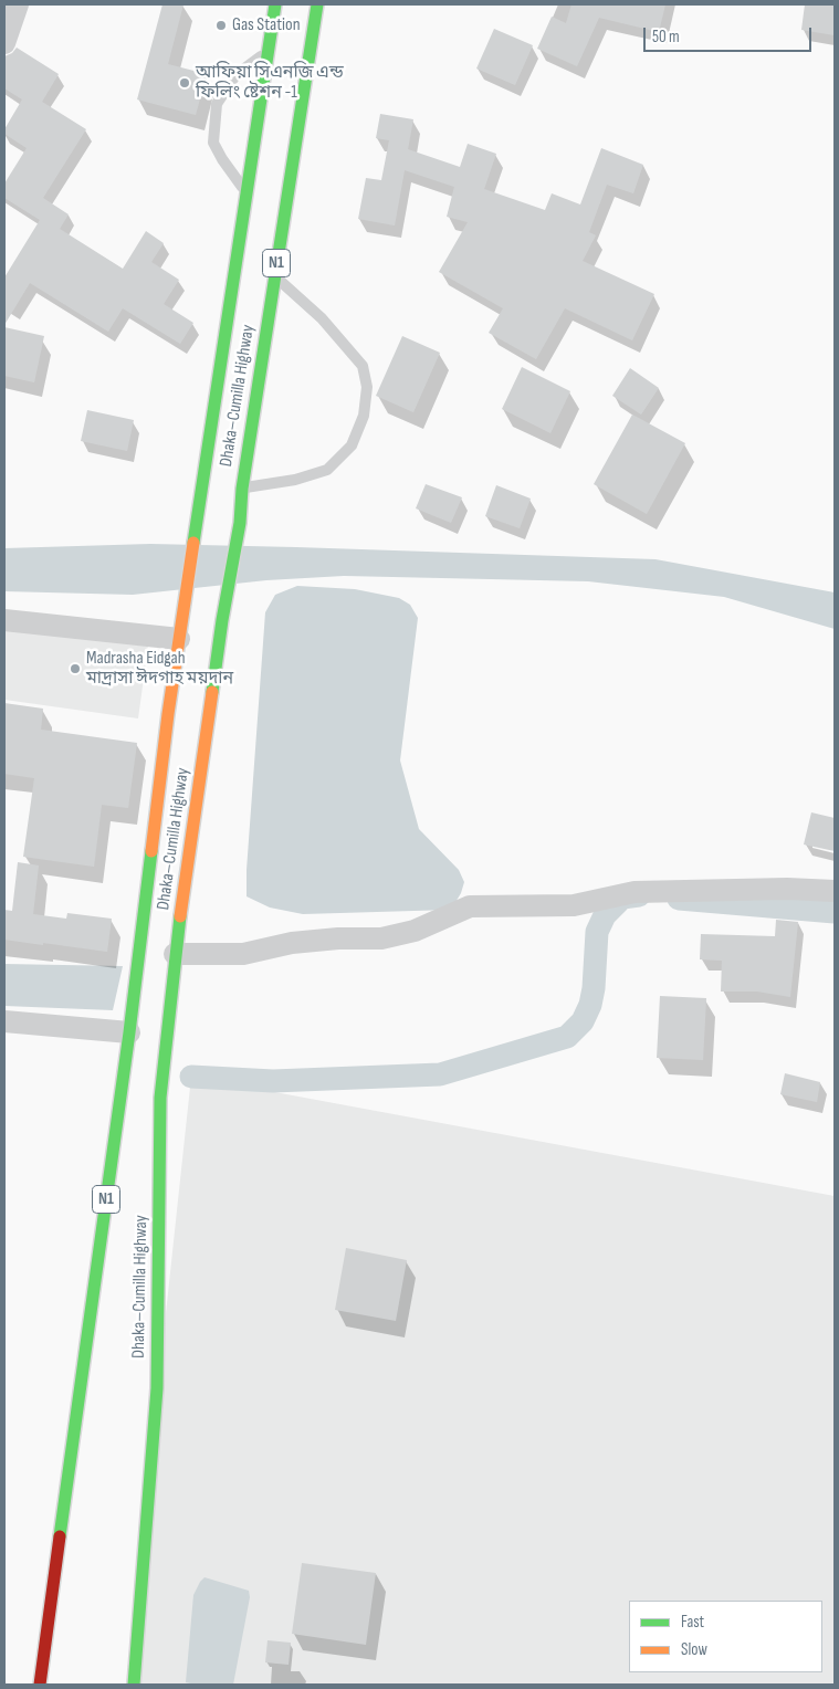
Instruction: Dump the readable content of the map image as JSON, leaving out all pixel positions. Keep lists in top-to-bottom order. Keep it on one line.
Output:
{"streets":{"highway":["N1","Dhaka–Cumilla Highway"]},"places":["Gas Station","আফিয়া সিএনজি এন্ড ফিলিং ষ্টেশন -1","Madrasha Eidgah মাদ্রাসা ঈদগাহ ময়দান"],"legend":["Fast","Slow"],"scale_bar":"50 m"}
